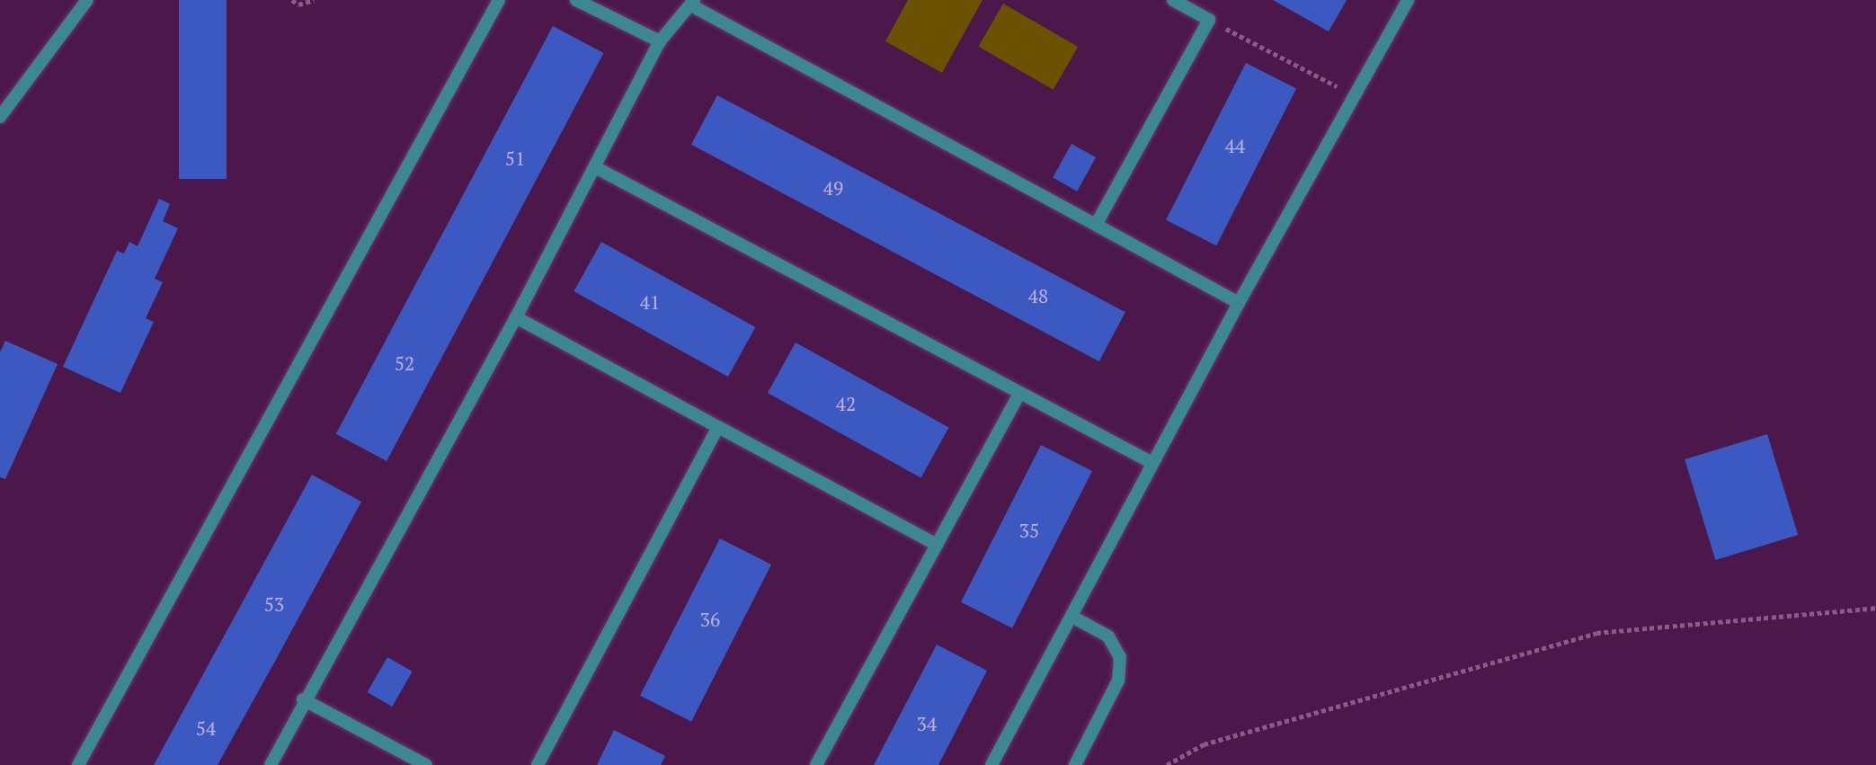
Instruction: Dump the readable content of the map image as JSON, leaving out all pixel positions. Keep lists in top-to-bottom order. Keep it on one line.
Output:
{"house_numbers":["44","51","49","48","41","52","42","35","53","36","34","54"]}
